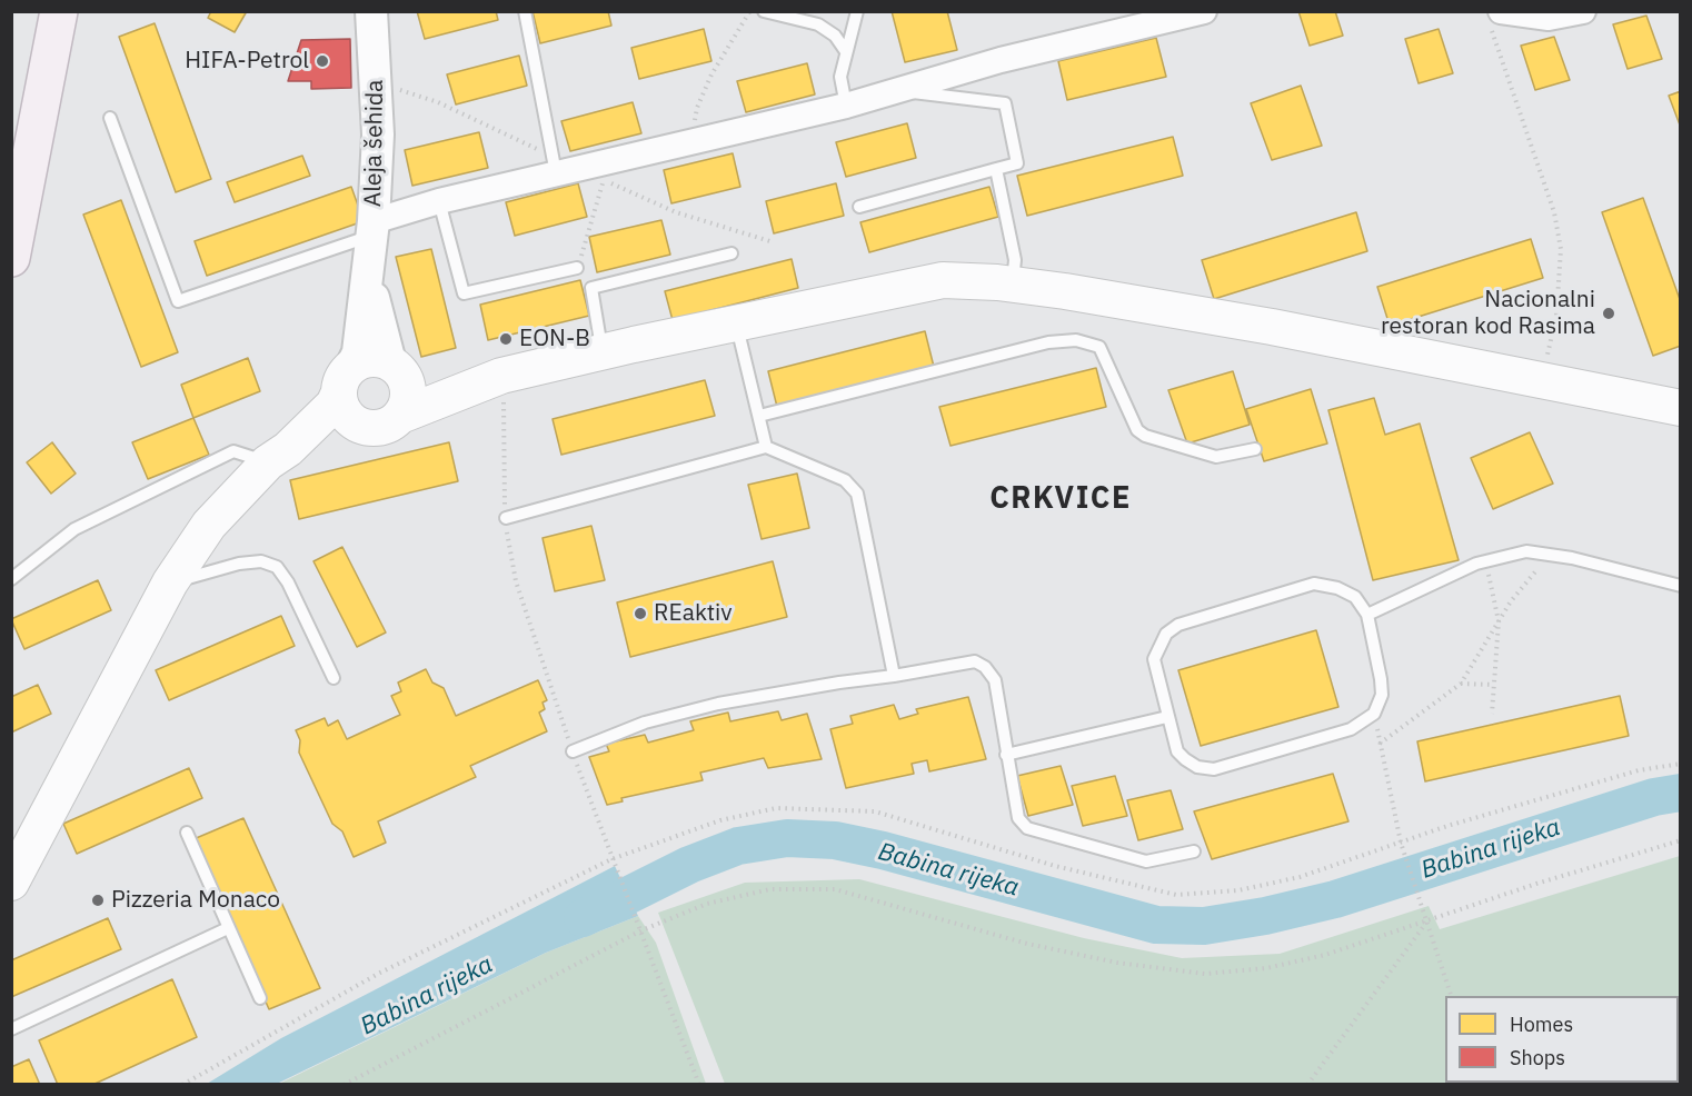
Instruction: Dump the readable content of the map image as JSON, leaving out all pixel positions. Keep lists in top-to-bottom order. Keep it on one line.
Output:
{"streets":{"street":["Aleja šehida"]},"districts":["CRKVICE"],"water":["Babina rijeka"],"places":["HIFA-Petrol","Nacionalni restoran kod Rasima","EON-B","REaktiv","Pizzeria Monaco"],"legend":["Homes","Shops"]}
